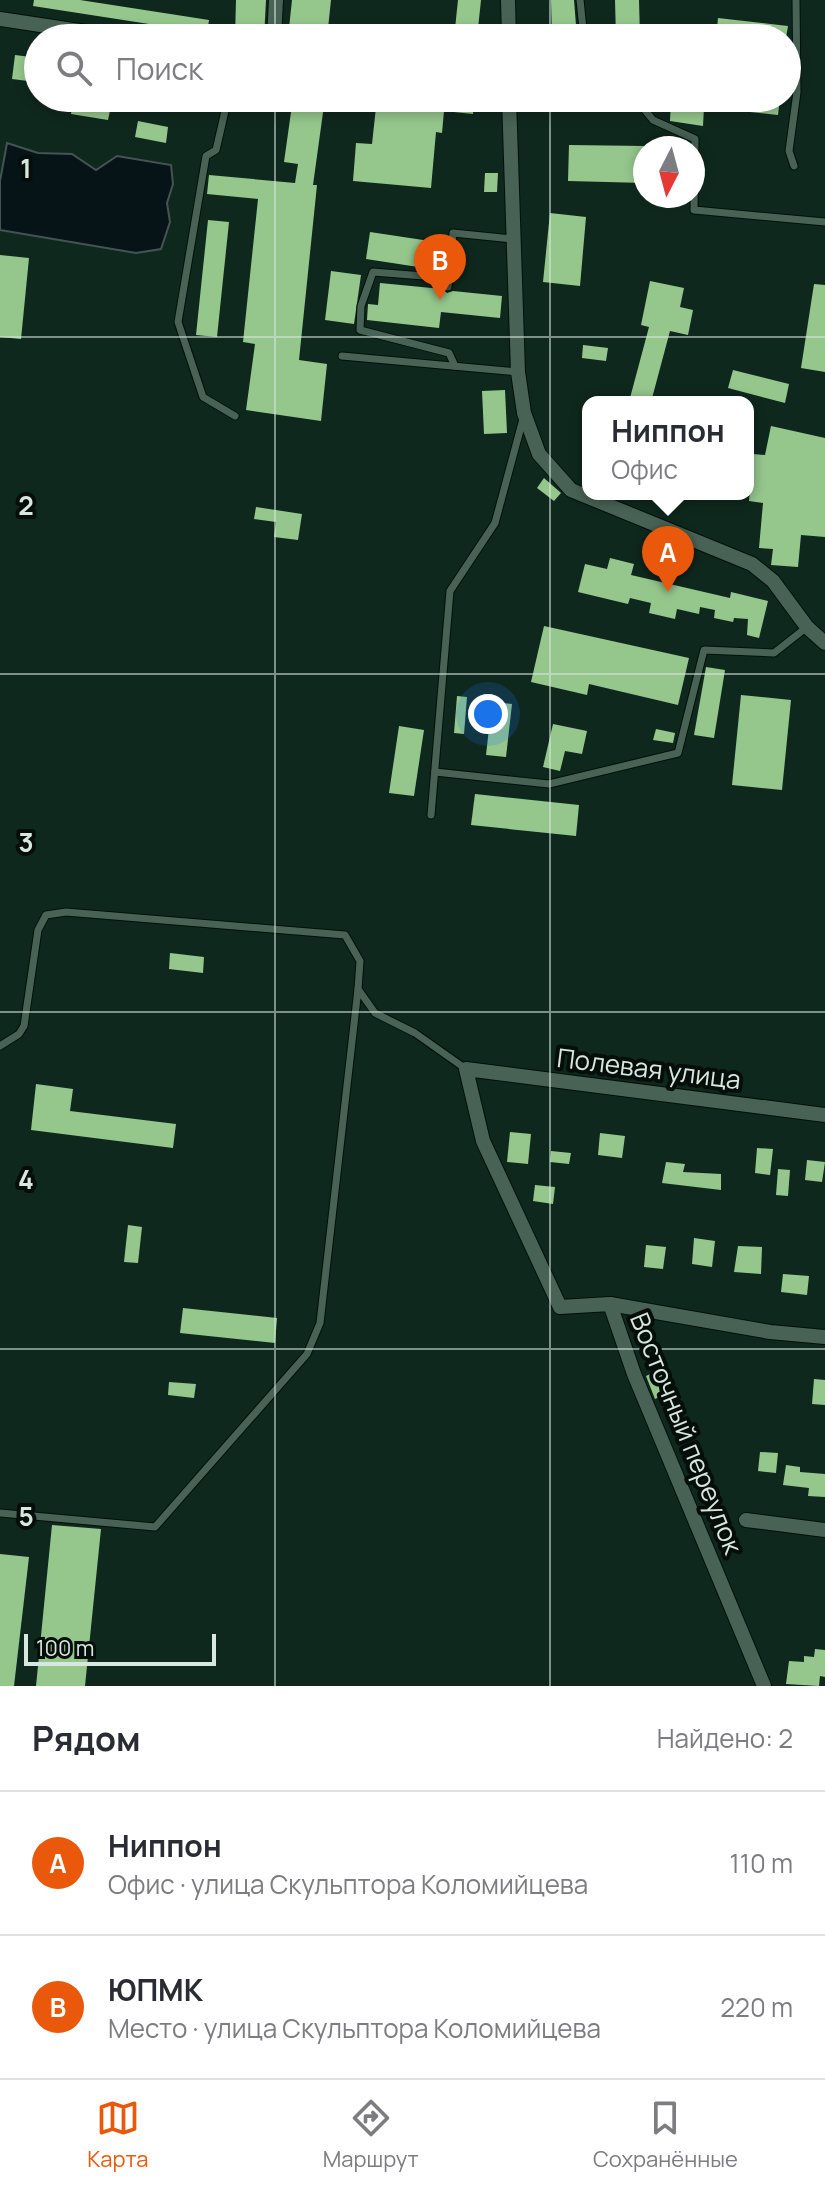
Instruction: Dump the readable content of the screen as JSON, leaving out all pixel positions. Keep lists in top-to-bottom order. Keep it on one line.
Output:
{"streets":{"street":["Полевая улица","Восточный переулок"]},"crossings":[["Полевая улица","Восточный переулок"]],"scale_bar":"100 m","north":"bottom","page":{"search":"Поиск","pins":["B","A"],"popup":["Ниппон","Офис"],"scale":"100 m","heading":["Рядом","Найдено: 2"],"list":[{"mark":"A","name":"Ниппон","note":"Офис · улица Скульптора Коломийцева","value":"110 m"},{"mark":"B","name":"ЮПМК","note":"Место · улица Скульптора Коломийцева","value":"220 m"}],"nav":["Карта","Маршрут","Сохранённые"]},"grid":{"rows":["1","2","3","4","5"]}}
